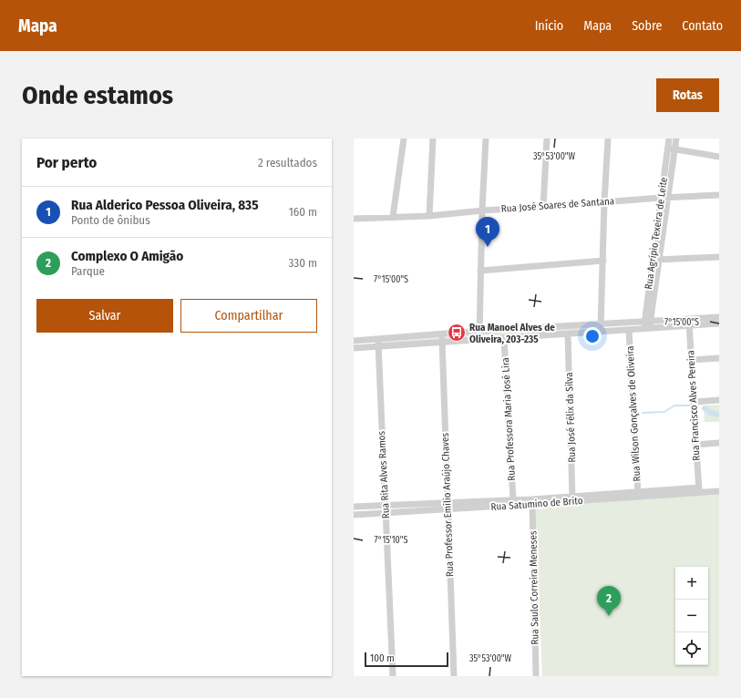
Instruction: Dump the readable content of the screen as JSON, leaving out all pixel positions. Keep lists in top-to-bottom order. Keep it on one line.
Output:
{"streets":{"street":["Rua José Soares de Santana","Rua Agrípio Texeira de Leite","Rua Francisco Alves Pereira","Rua Wilson Gonçalves de Oliveira","Rua José Félix da Silva","Rua Professora Maria José Lira","Rua Rita Alves Ramos","Rua Satumino de Brito","Rua Professor Emílio Araújo Chaves","Rua Saulo Correira Meneses"]},"crossings":[["Rua José Soares de Santana","Rua Agrípio Texeira de Leite"],["Rua Francisco Alves Pereira","Rua Satumino de Brito"],["Rua Wilson Gonçalves de Oliveira","Rua Satumino de Brito"],["Rua José Félix da Silva","Rua Satumino de Brito"],["Rua Professora Maria José Lira","Rua Satumino de Brito"],["Rua Rita Alves Ramos","Rua Satumino de Brito"],["Rua Satumino de Brito","Rua Professor Emílio Araújo Chaves"],["Rua Satumino de Brito","Rua Saulo Correira Meneses"]],"places":{"bus stop":["Rua Manoel Alves de Oliveira, 203-235"]},"scale_bar":"100 m","page":{"header":"Mapa","nav":["Início","Mapa","Sobre","Contato"],"buttons":["Rotas",["Salvar","Compartilhar"]],"title":"Onde estamos","heading":["Por perto","2 resultados"],"list":[{"mark":"1","name":"Rua Alderico Pessoa Oliveira, 835","note":"Ponto de ônibus","value":"160 m"},{"mark":"2","name":"Complexo O Amigão","note":"Parque","value":"330 m"}],"pins":["1","2"],"map_buttons":["+","−"],"scale":"100 m"},"coordinates":["35°53'00\"W","7°15'00\"S","7°15'10\"S"]}
